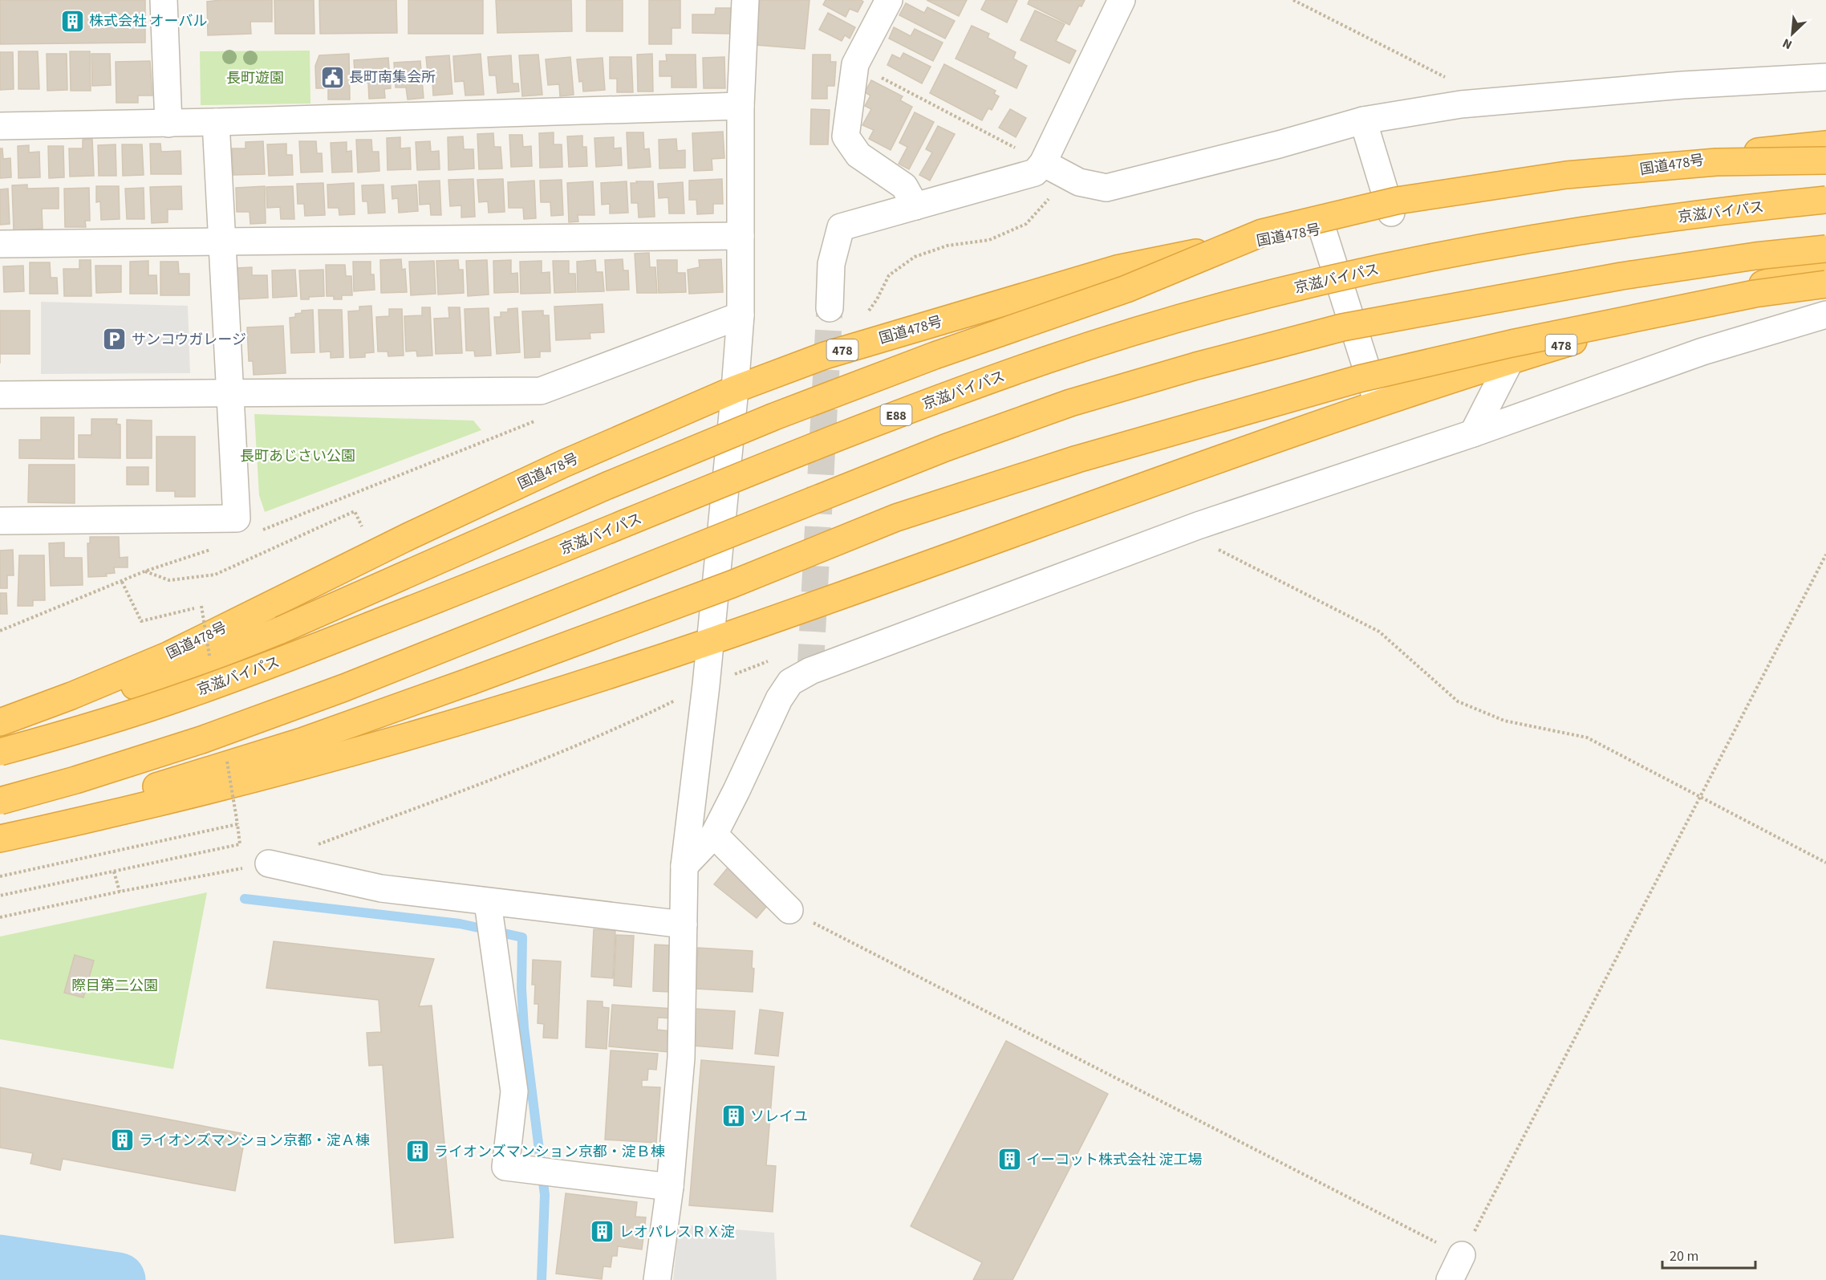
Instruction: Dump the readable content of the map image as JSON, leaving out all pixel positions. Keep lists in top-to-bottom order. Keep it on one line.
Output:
{"streets":{"highway":["国道478号","京滋バイパス","478","E88"]},"parks":["長町遊園","長町あじさい公園","際目第二公園"],"places":{"building":["株式会社 オーバル","ソレイユ","ライオンズマンション京都・淀Ａ棟","ライオンズマンション京都・淀Ｂ棟","イーコット株式会社 淀工場","レオパレスＲＸ淀"],"public building":["長町南集会所"],"parking":["サンコウガレージ"]},"scale_bar":"20 m","north":"bottom left"}
